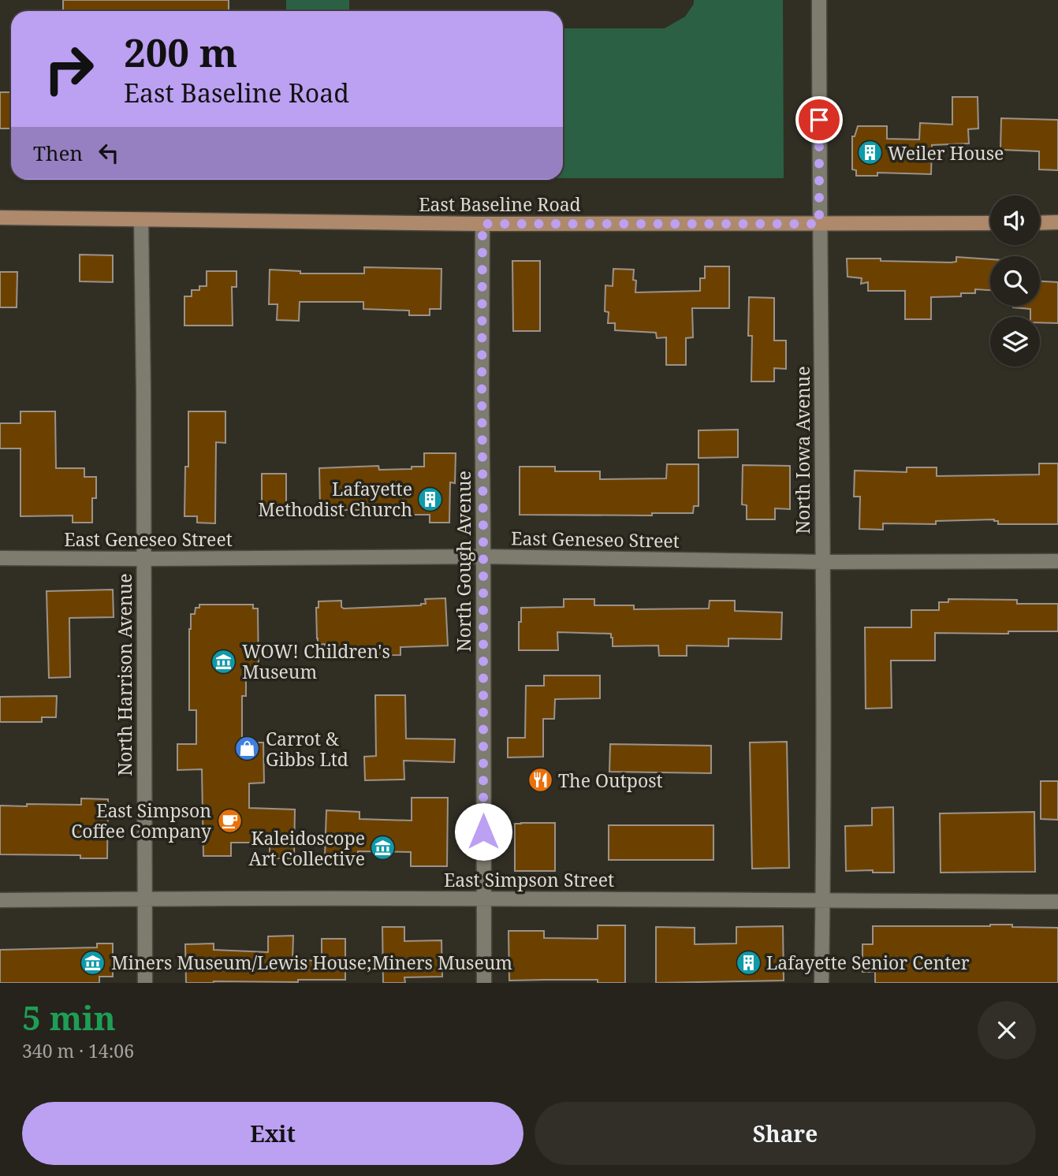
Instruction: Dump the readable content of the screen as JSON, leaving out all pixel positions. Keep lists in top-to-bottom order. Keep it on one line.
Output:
{"streets":{"main road":["East Baseline Road"],"street":["North Iowa Avenue","East Geneseo Street","North Gough Avenue","North Harrison Avenue","East Simpson Street"]},"crossings":[["East Baseline Road","North Iowa Avenue"],["East Baseline Road","North Gough Avenue"],["East Baseline Road","North Harrison Avenue"],["North Iowa Avenue","East Geneseo Street"],["North Iowa Avenue","East Simpson Street"],["East Geneseo Street","North Gough Avenue"],["East Geneseo Street","North Harrison Avenue"],["North Gough Avenue","East Simpson Street"],["North Harrison Avenue","East Simpson Street"]],"places":{"building":["Weiler House","Lafayette Methodist Church","Lafayette Senior Center"],"museum":["WOW! Children's Museum","Kaleidoscope Art Collective","Miners Museum/Lewis House;Miners Museum"],"shop":["Carrot & Gibbs Ltd"],"restaurant":["The Outpost"],"cafe":["East Simpson Coffee Company"]},"page":{"turn":["200 m","East Baseline Road"],"then":"Then","heading":["5 min","340 m · 14:06"],"buttons":["Exit","Share"]}}
